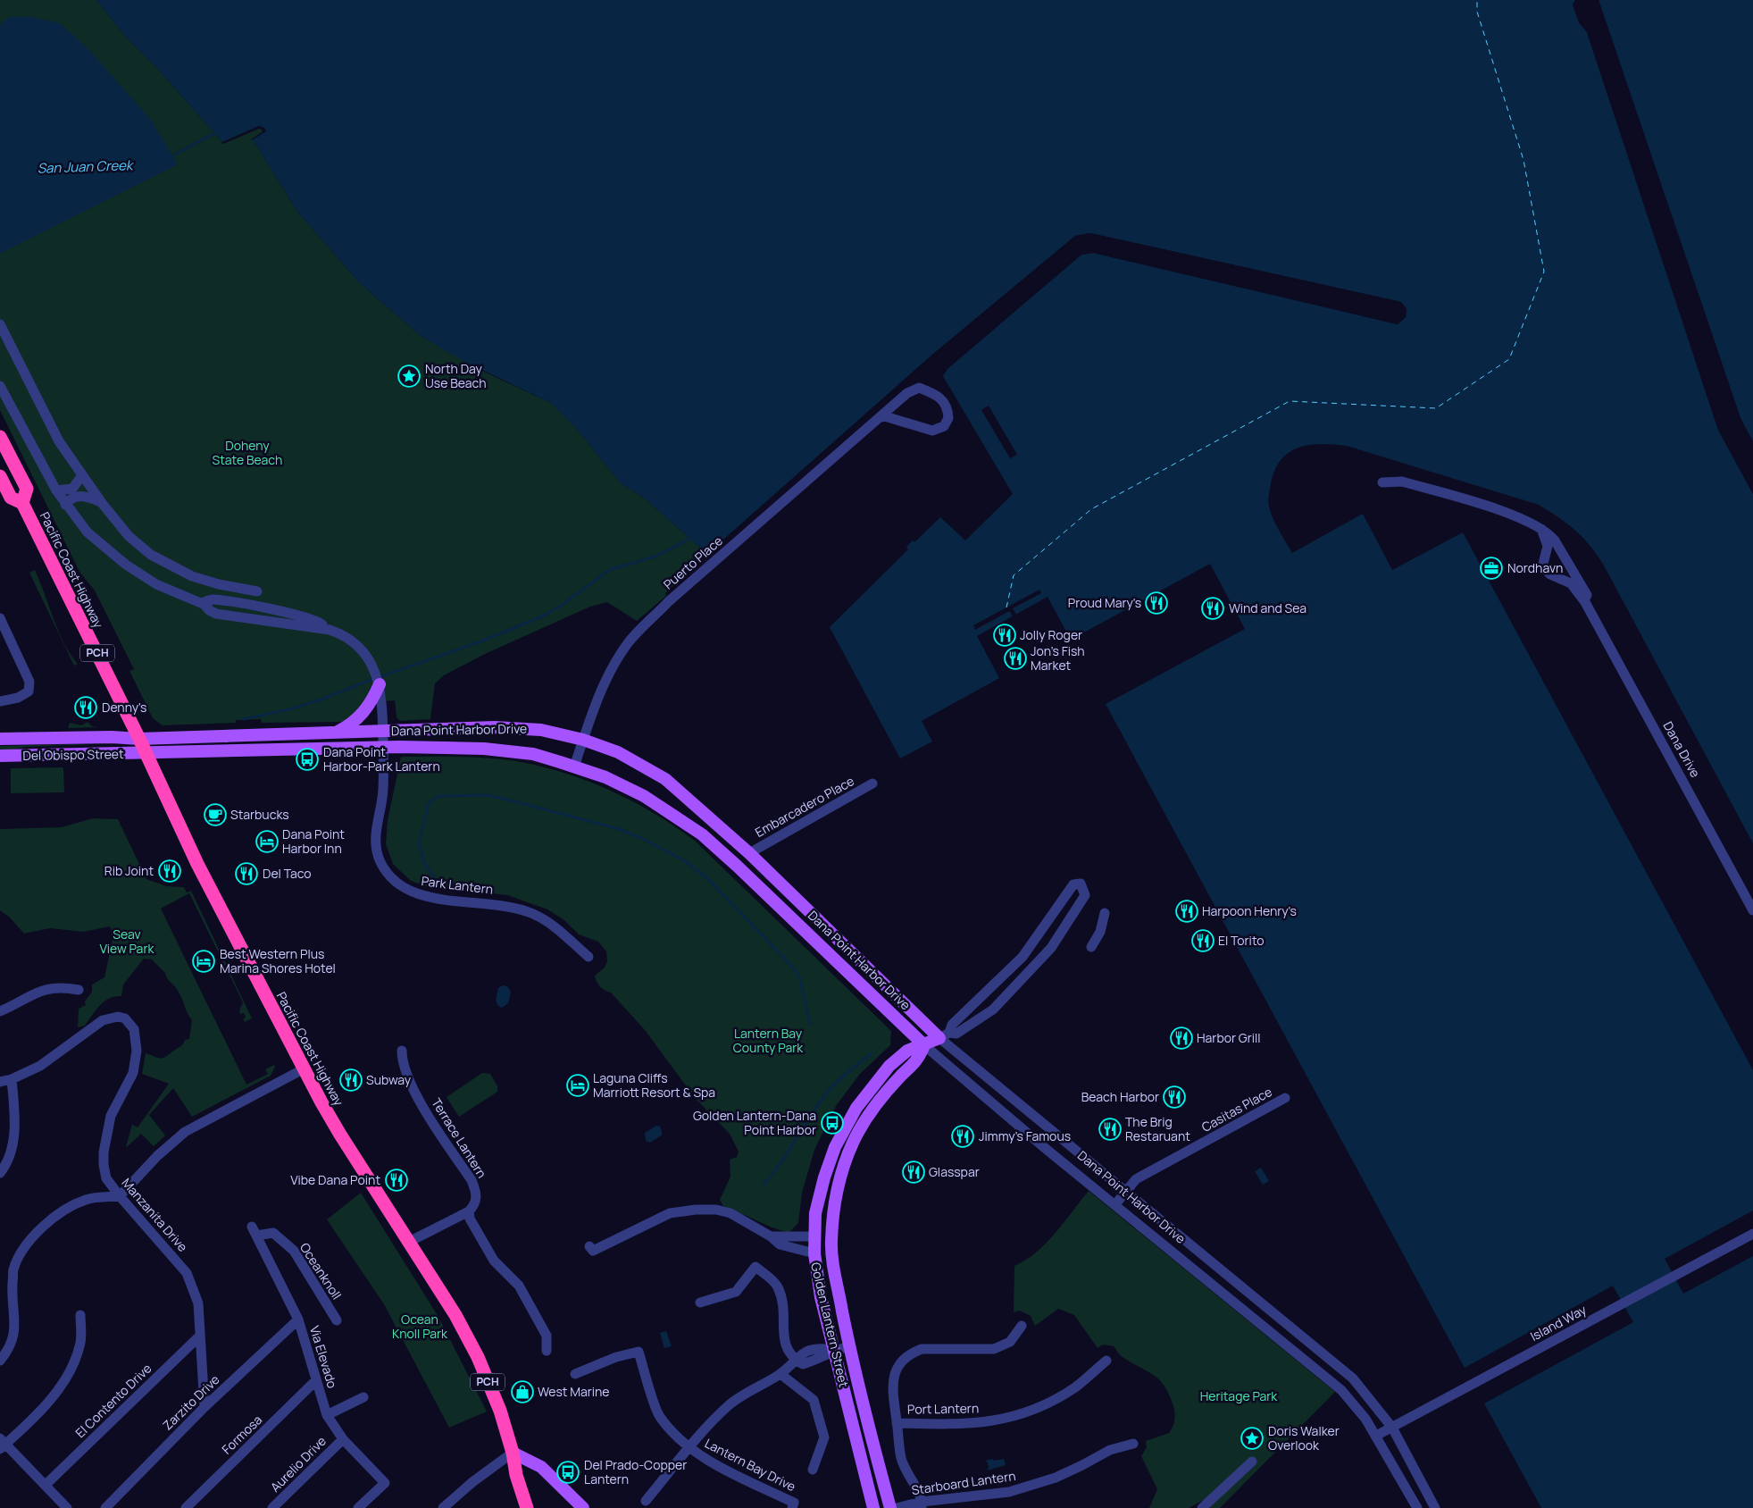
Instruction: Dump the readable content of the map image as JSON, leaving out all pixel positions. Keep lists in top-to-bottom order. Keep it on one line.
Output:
{"streets":{"highway":["Pacific Coast Highway","PCH"],"main road":["Dana Point Harbor Drive","Del Obispo Street","Golden Lantern Street"],"street":["Puerto Place","Dana Drive","Embarcadero Place","Park Lantern","Casitas Place","Terrace Lantern","Manzanita Drive","Oceanknoll","Island Way","Via Elevado","El Contento Drive","Zarzito Drive","Port Lantern","Formosa","Aurelio Drive","Lantern Bay Drive","Starboard Lantern"]},"crossings":[["Puerto Place","Dana Point Harbor Drive"],["Pacific Coast Highway","Dana Point Harbor Drive"],["Pacific Coast Highway","Del Obispo Street"],["Dana Point Harbor Drive","Del Obispo Street"],["Dana Point Harbor Drive","Embarcadero Place"],["Dana Point Harbor Drive","Park Lantern"],["Dana Point Harbor Drive","Casitas Place"],["Dana Point Harbor Drive","Island Way"],["Dana Point Harbor Drive","Golden Lantern Street"],["Manzanita Drive","El Contento Drive"],["Manzanita Drive","Zarzito Drive"],["Oceanknoll","Via Elevado"],["Via Elevado","Zarzito Drive"],["Via Elevado","Formosa"],["Via Elevado","Aurelio Drive"]],"water":["San Juan Creek"],"parks":["Doheny State Beach","Seav View Park","Lantern Bay County Park","Ocean Knoll Park","Heritage Park"],"places":{"place":["North Day Use Beach","Doris Walker Overlook"],"office":["Nordhavn"],"restaurant":["Proud Mary's","Wind and Sea","Jolly Roger","Jon's Fish Market","Denny's","Rib Joint","Del Taco","Harpoon Henry's","El Torito","Harbor Grill","Subway","Beach Harbor","The Brig Restaruant","Jimmy's Famous","Glasspar","Vibe Dana Point"],"bus stop":["Dana Point Harbor-Park Lantern","Golden Lantern-Dana Point Harbor","Del Prado-Copper Lantern"],"cafe":["Starbucks"],"hotel":["Dana Point Harbor Inn","Best Western Plus Marina Shores Hotel","Laguna Cliffs Marriott Resort & Spa"],"shop":["West Marine"]}}
